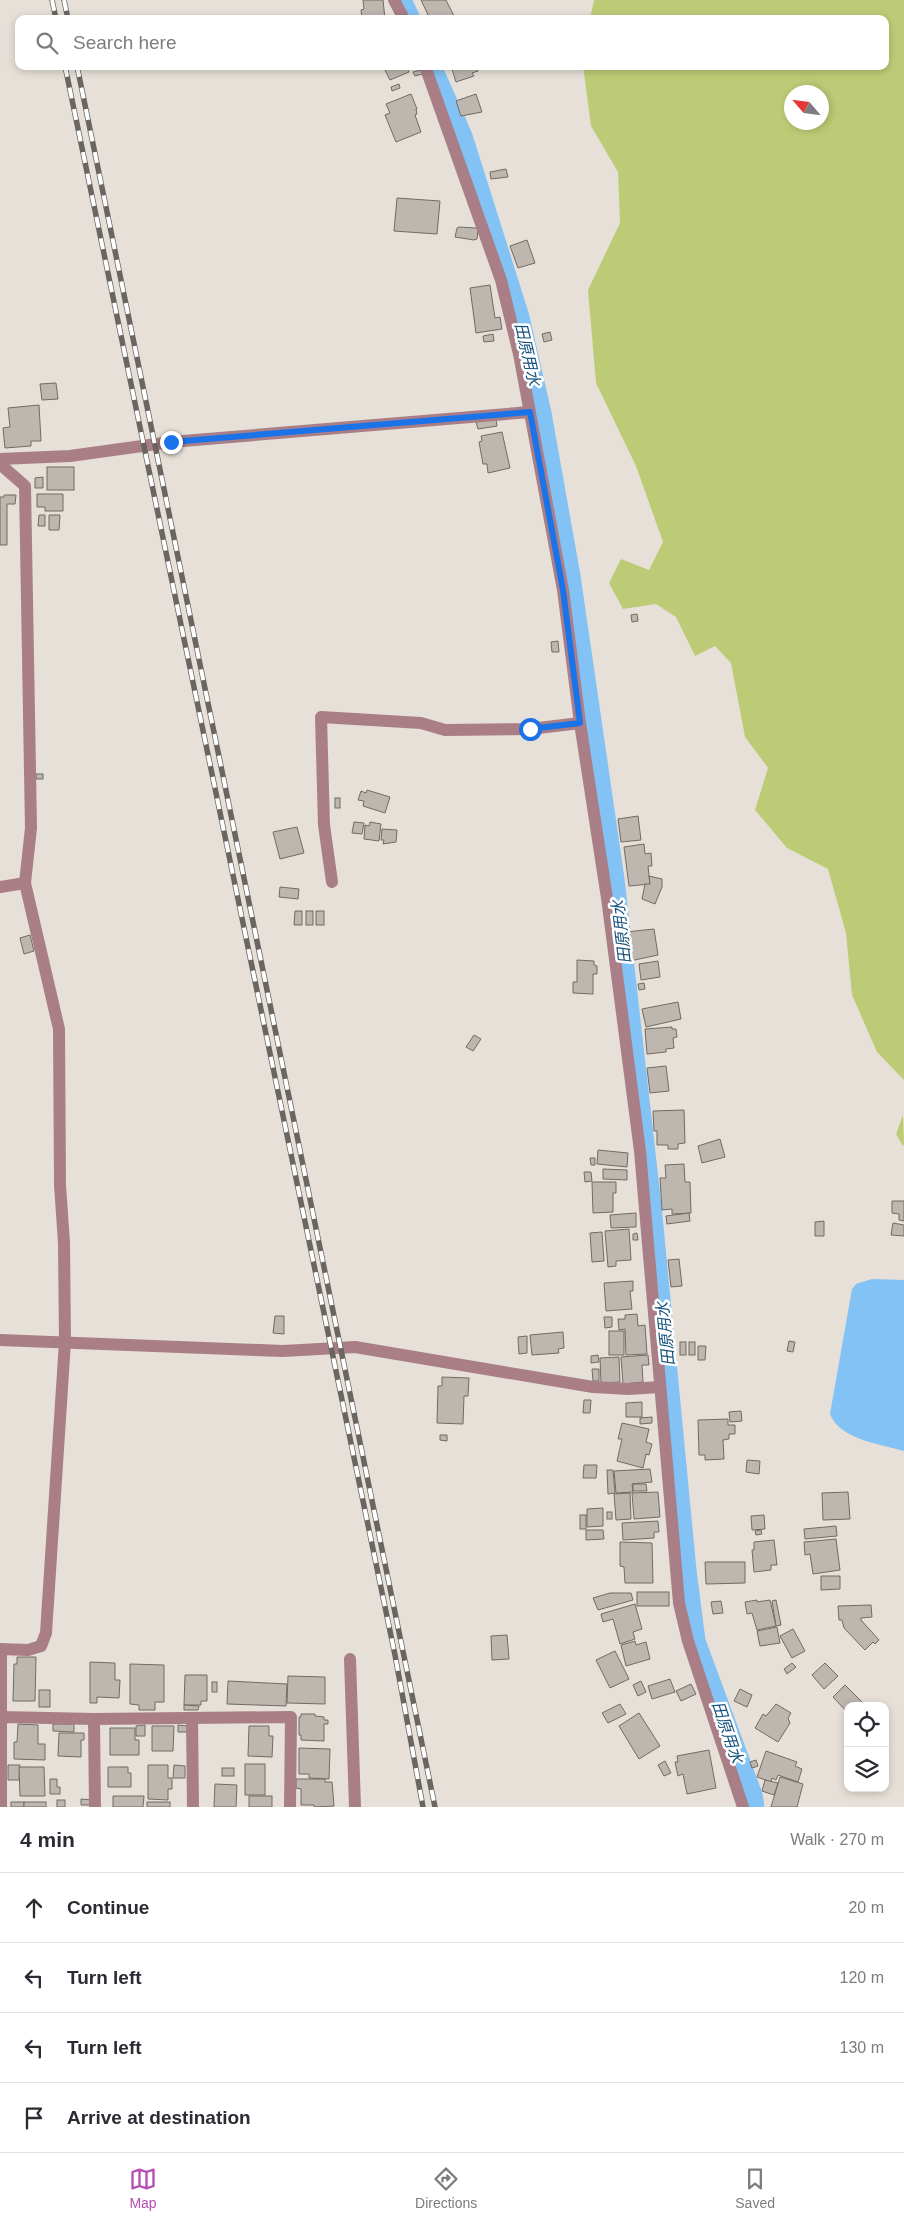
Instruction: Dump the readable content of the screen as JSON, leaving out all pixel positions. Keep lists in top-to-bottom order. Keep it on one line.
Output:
{"water":["田原用水"],"north":"top left","page":{"search":"Search here","heading":["4 min","Walk · 270 m"],"list":[["Continue","20 m"],["Turn left","120 m"],["Turn left","130 m"],"Arrive at destination"],"nav":["Map","Directions","Saved"]}}
